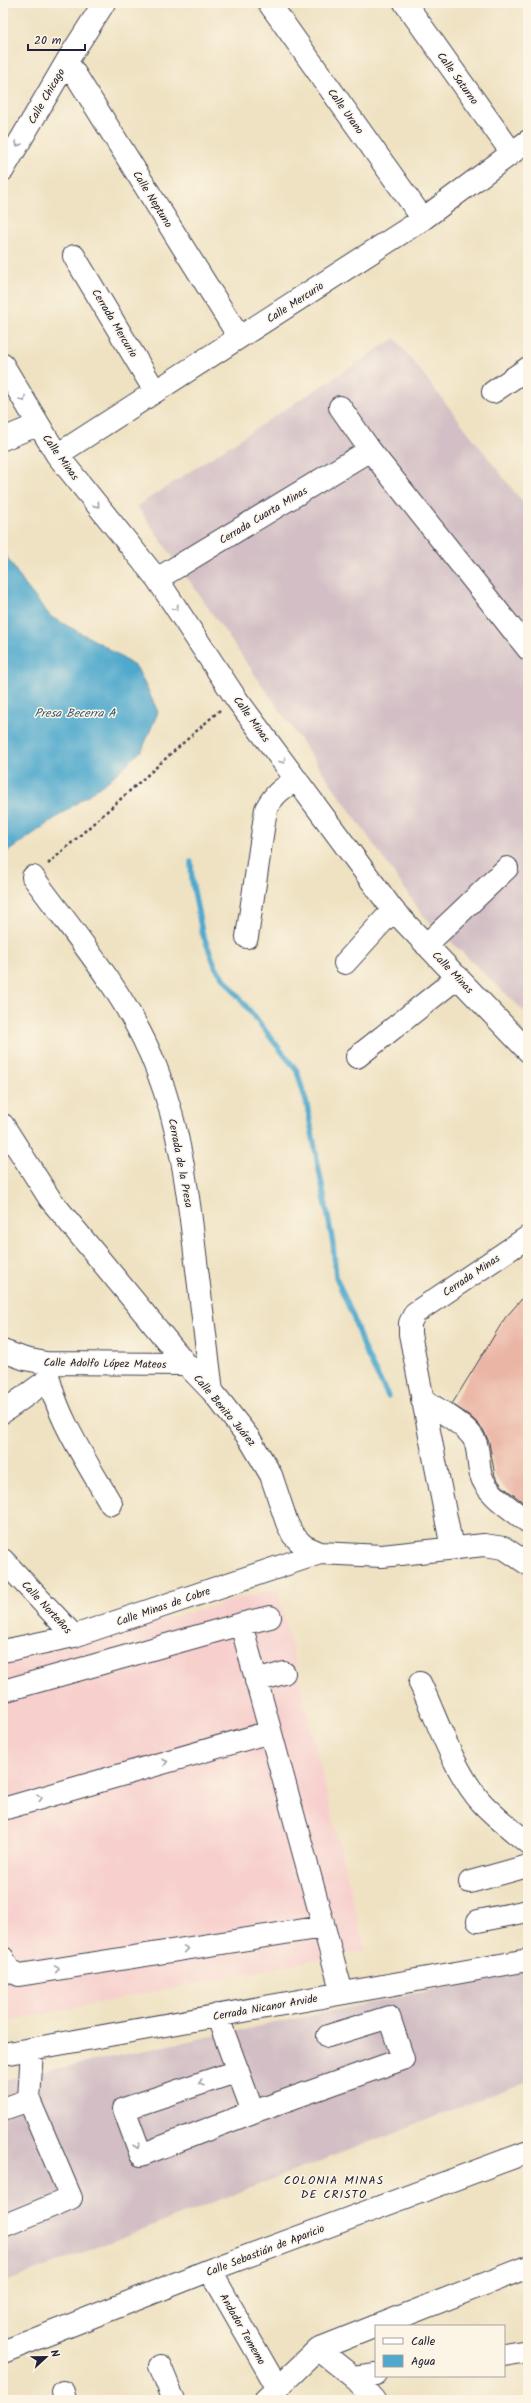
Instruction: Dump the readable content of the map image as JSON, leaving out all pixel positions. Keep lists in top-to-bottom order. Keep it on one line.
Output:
{"streets":{"street":["Calle Saturno","Calle Chicago","Calle Urano","Calle Neptuno","Calle Mercurio","Cerrada Mercurio","Calle Minas","Cerrada Cuarta Minas","Cerrada de la Presa","Cerrada Minas","Calle Adolfo López Mateos","Calle Benito Juárez","Calle Minas de Cobre","Calle Norteños","Cerrada Nicanor Arvide","Calle Sebastián de Aparicio","Andador Tememo"]},"crossings":[["Calle Saturno","Calle Mercurio"],["Calle Chicago","Calle Neptuno"],["Calle Urano","Calle Mercurio"],["Calle Neptuno","Calle Mercurio"],["Calle Mercurio","Cerrada Mercurio"],["Calle Mercurio","Calle Minas"],["Calle Minas","Cerrada Cuarta Minas"],["Cerrada de la Presa","Calle Benito Juárez"],["Calle Adolfo López Mateos","Calle Benito Juárez"],["Calle Benito Juárez","Calle Minas de Cobre"],["Calle Minas de Cobre","Calle Norteños"],["Calle Sebastián de Aparicio","Andador Tememo"]],"one_way":["Calle Chicago","Calle Minas"],"districts":["COLONIA MINAS DE CRISTO"],"water":["Presa Becerra A"],"legend":["Calle","Agua"],"scale_bar":"20 m","north":"right"}
